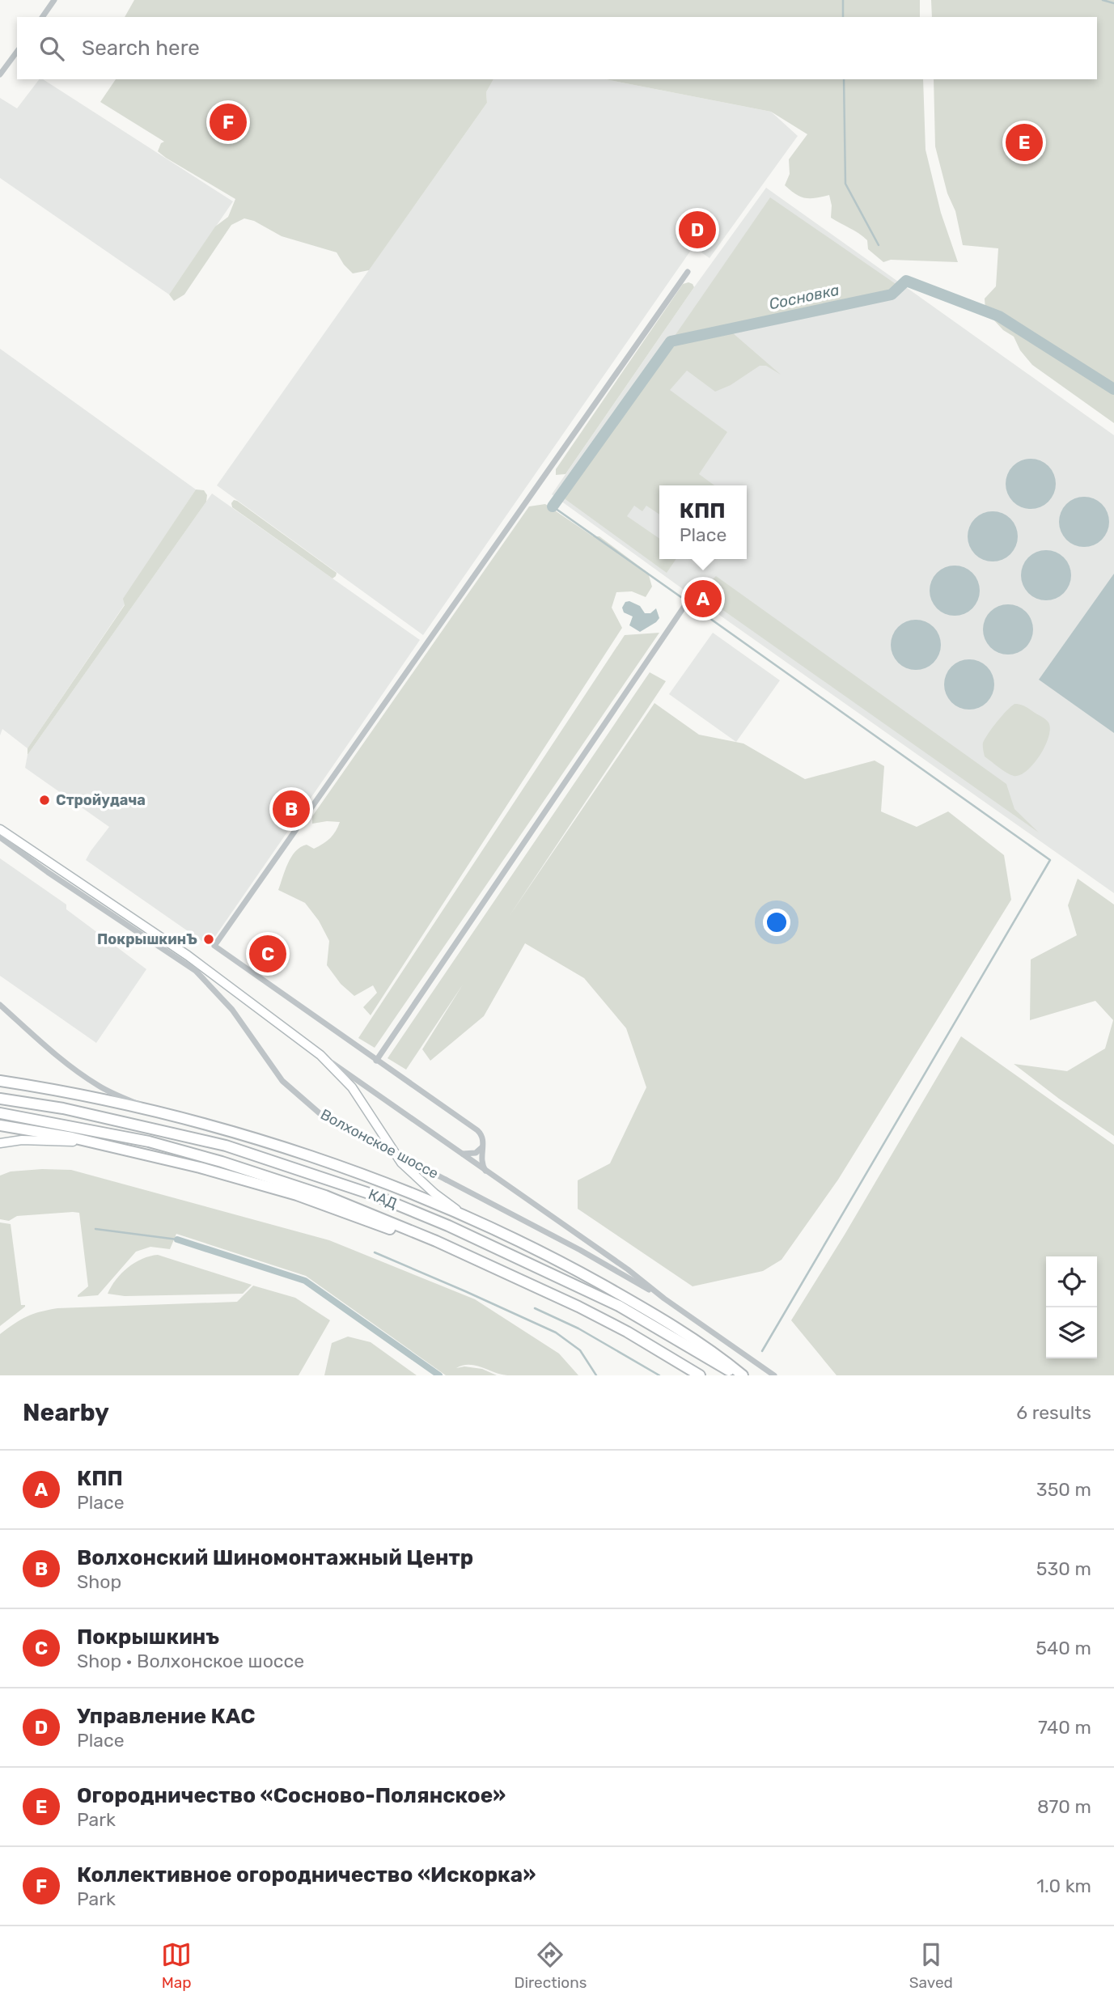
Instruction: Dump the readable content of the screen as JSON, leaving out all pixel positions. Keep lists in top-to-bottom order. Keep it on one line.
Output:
{"streets":{"highway":["КАД"],"main road":["Волхонское шоссе"]},"water":["Сосновка"],"places":["Стройудача","ПокрышкинЪ"],"page":{"search":"Search here","pins":["F","E","D","A","B","C"],"popup":["КПП","Place"],"heading":["Nearby","6 results"],"list":[{"mark":"A","name":"КПП","note":"Place","value":"350 m"},{"mark":"B","name":"Волхонский Шиномонтажный Центр","note":"Shop","value":"530 m"},{"mark":"C","name":"Покрышкинъ","note":"Shop · Волхонское шоссе","value":"540 m"},{"mark":"D","name":"Управление КАС","note":"Place","value":"740 m"},{"mark":"E","name":"Огородничество «Сосново-Полянское»","note":"Park","value":"870 m"},{"mark":"F","name":"Коллективное огородничество «Искорка»","note":"Park","value":"1.0 km"}],"nav":["Map","Directions","Saved"]}}
